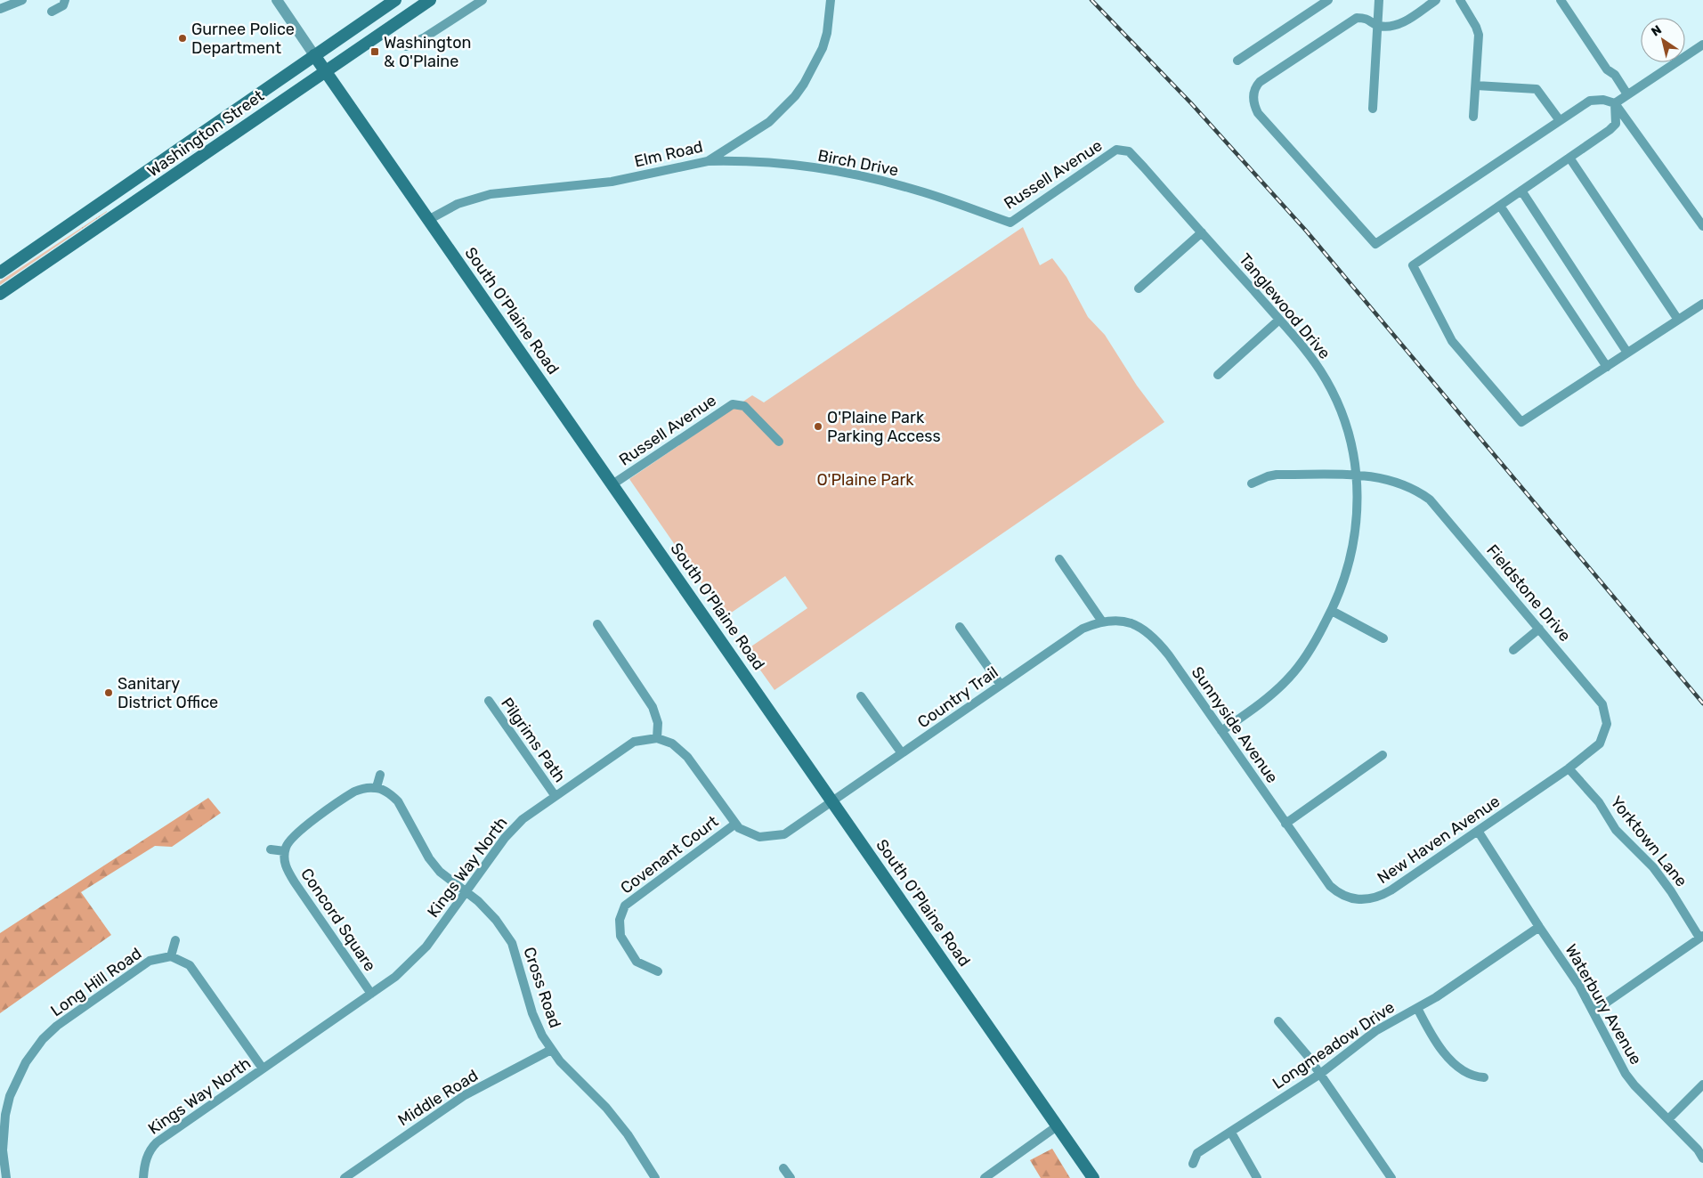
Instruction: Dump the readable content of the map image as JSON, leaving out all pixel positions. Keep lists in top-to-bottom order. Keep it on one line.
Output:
{"streets":{"main road":["Washington Street","South O'Plaine Road"],"street":["Elm Road","Birch Drive","Russell Avenue","Tanglewood Drive","Fieldstone Drive","Country Trail","Sunnyside Avenue","Pilgrims Path","New Haven Avenue","Yorktown Lane","Covenant Court","Kings Way North","Concord Square","Long Hill Road","Cross Road","Waterbury Avenue","Longmeadow Drive","Middle Road"]},"crossings":[["Washington Street","South O'Plaine Road"],["Elm Road","Birch Drive"],["Elm Road","South O'Plaine Road"],["Birch Drive","Russell Avenue"],["Russell Avenue","Tanglewood Drive"],["Russell Avenue","South O'Plaine Road"],["Tanglewood Drive","Fieldstone Drive"],["Tanglewood Drive","Sunnyside Avenue"],["South O'Plaine Road","Country Trail"],["Fieldstone Drive","New Haven Avenue"],["Fieldstone Drive","Yorktown Lane"],["Country Trail","Sunnyside Avenue"],["Sunnyside Avenue","New Haven Avenue"],["Pilgrims Path","Kings Way North"],["New Haven Avenue","Yorktown Lane"],["New Haven Avenue","Waterbury Avenue"],["Kings Way North","Concord Square"],["Kings Way North","Cross Road"],["Cross Road","Middle Road"],["Waterbury Avenue","Longmeadow Drive"]],"parks":["O'Plaine Park"],"places":{"other":["Gurnee Police Department","O'Plaine Park Parking Access","Sanitary District Office"],"transit":["Washington & O'Plaine"]},"north":"top left"}
